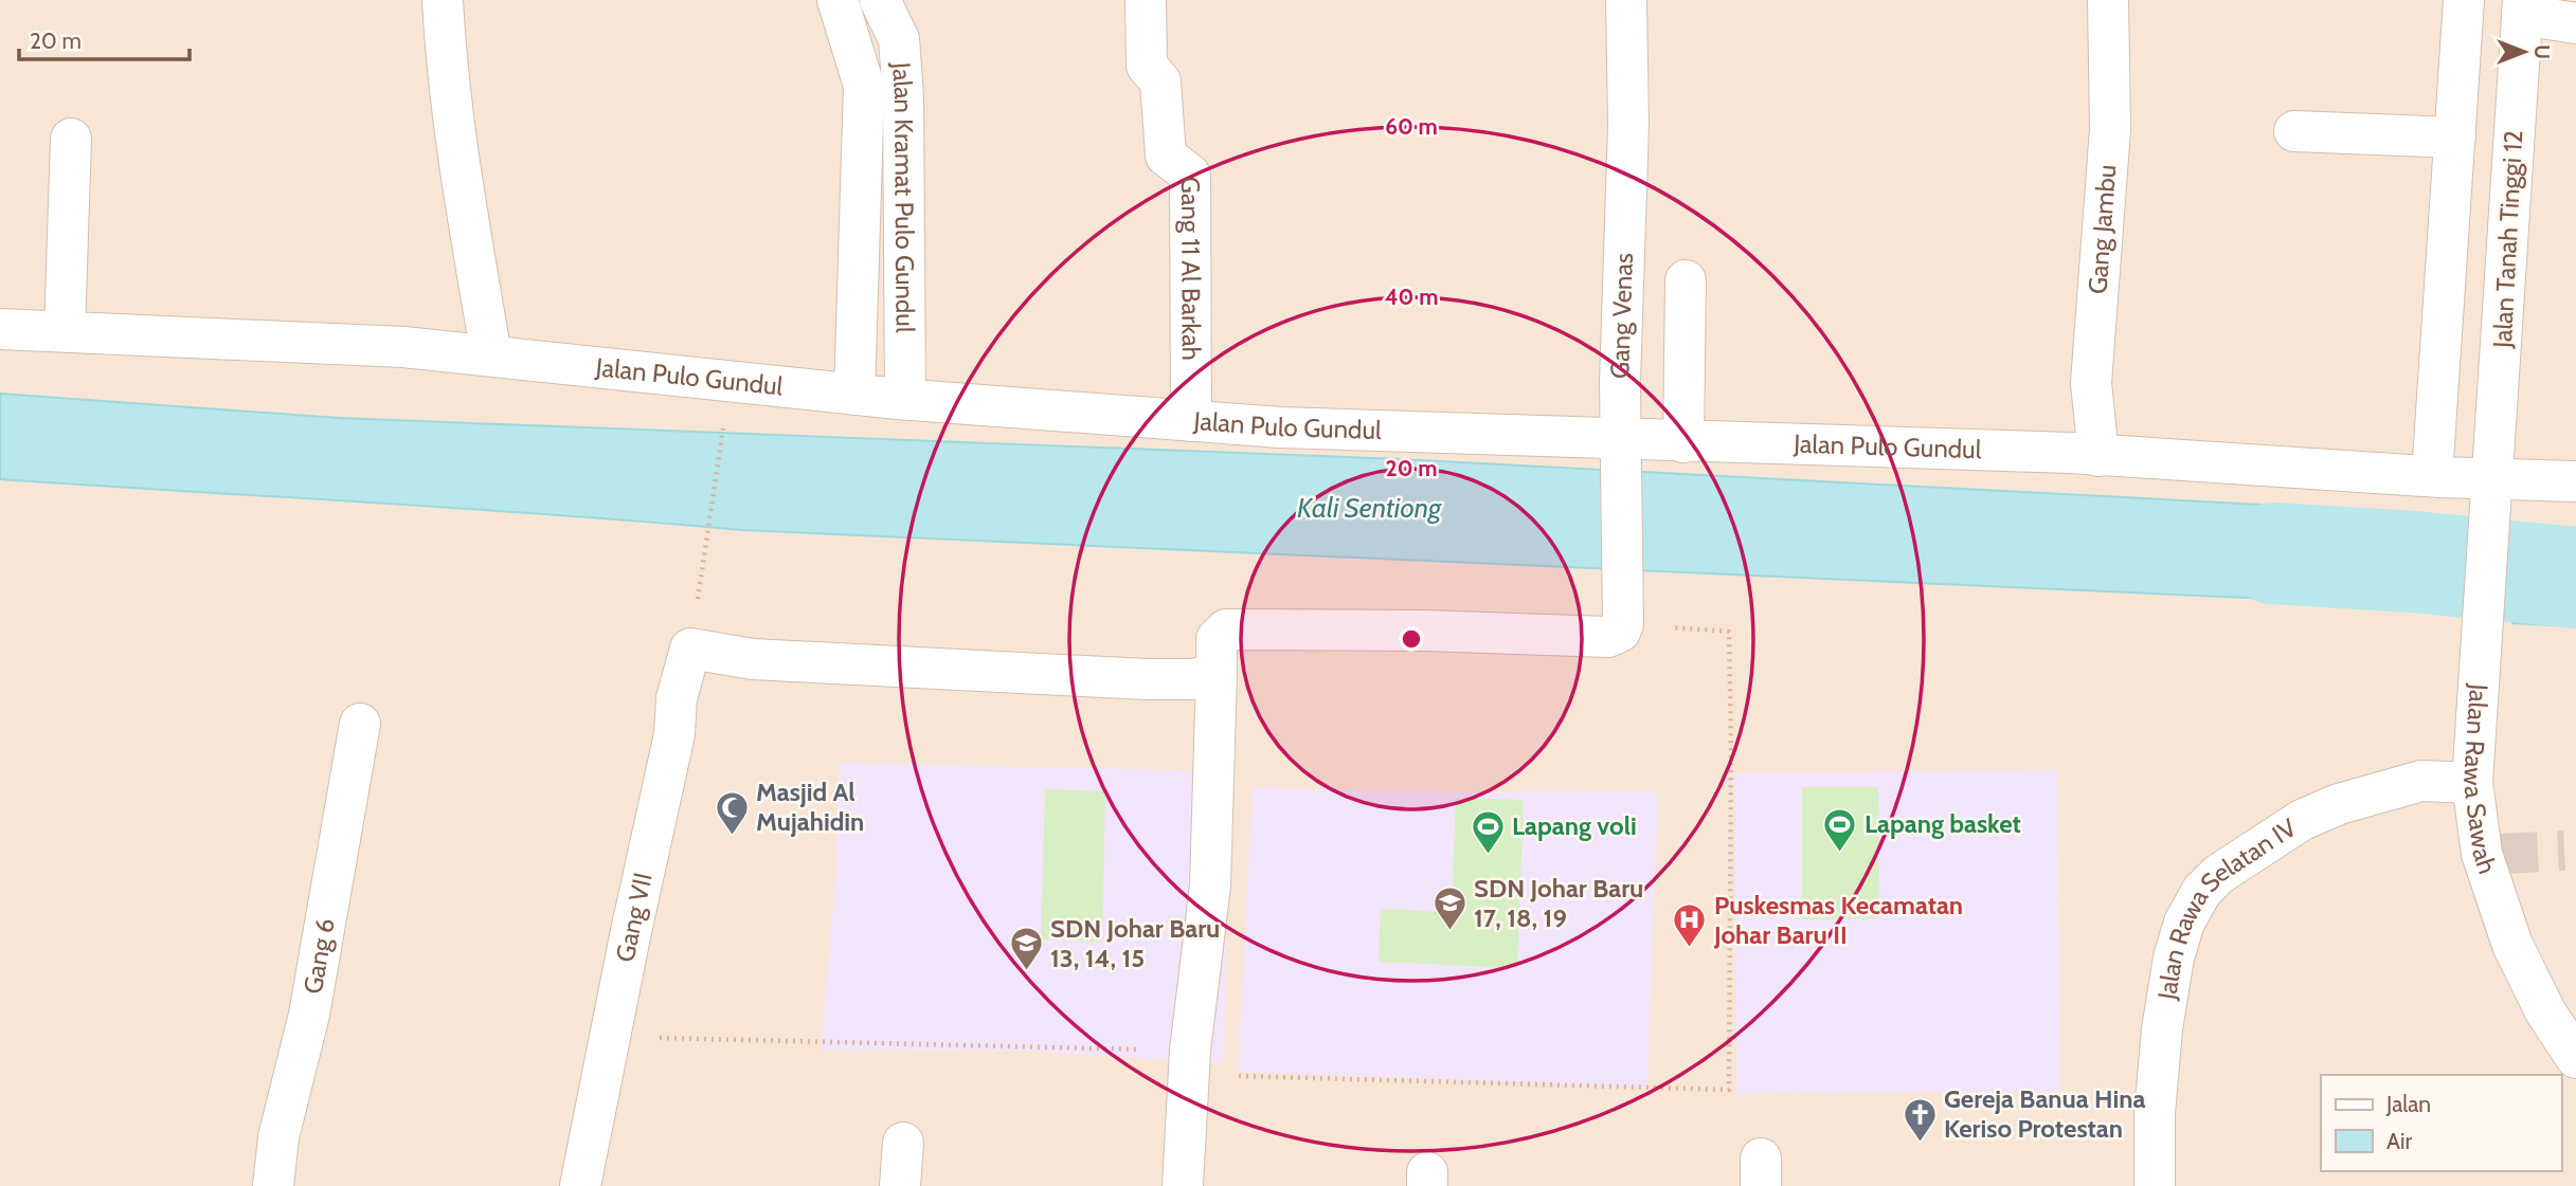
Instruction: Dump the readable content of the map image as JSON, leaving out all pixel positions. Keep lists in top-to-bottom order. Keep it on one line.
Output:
{"streets":{"street":["Jalan Kramat Pulo Gundul","Gang Jambu","Jalan Tanah Tinggi 12","Gang 11 Al Barkah","Gang Venas","Jalan Pulo Gundul","Jalan Rawa Sawah","Jalan Rawa Selatan IV","Gang VII","Gang 6"]},"crossings":[["Jalan Kramat Pulo Gundul","Jalan Pulo Gundul"],["Gang Jambu","Jalan Pulo Gundul"],["Jalan Tanah Tinggi 12","Jalan Pulo Gundul"],["Jalan Tanah Tinggi 12","Jalan Rawa Sawah"],["Gang 11 Al Barkah","Jalan Pulo Gundul"],["Gang Venas","Jalan Pulo Gundul"],["Jalan Pulo Gundul","Jalan Rawa Sawah"],["Jalan Rawa Sawah","Jalan Rawa Selatan IV"]],"water":["Kali Sentiong"],"places":{"mosque":["Masjid Al Mujahidin"],"sports":["Lapang basket","Lapang voli"],"school or university":["SDN Johar Baru 17, 18, 19","SDN Johar Baru 13, 14, 15"],"hospital":["Puskesmas Kecamatan Johar Baru II"],"church":["Gereja Banua Hina Keriso Protestan"]},"legend":["Jalan","Air"],"scale_bar":"20 m","north":"right","rings":["60 m","40 m","20 m"]}
